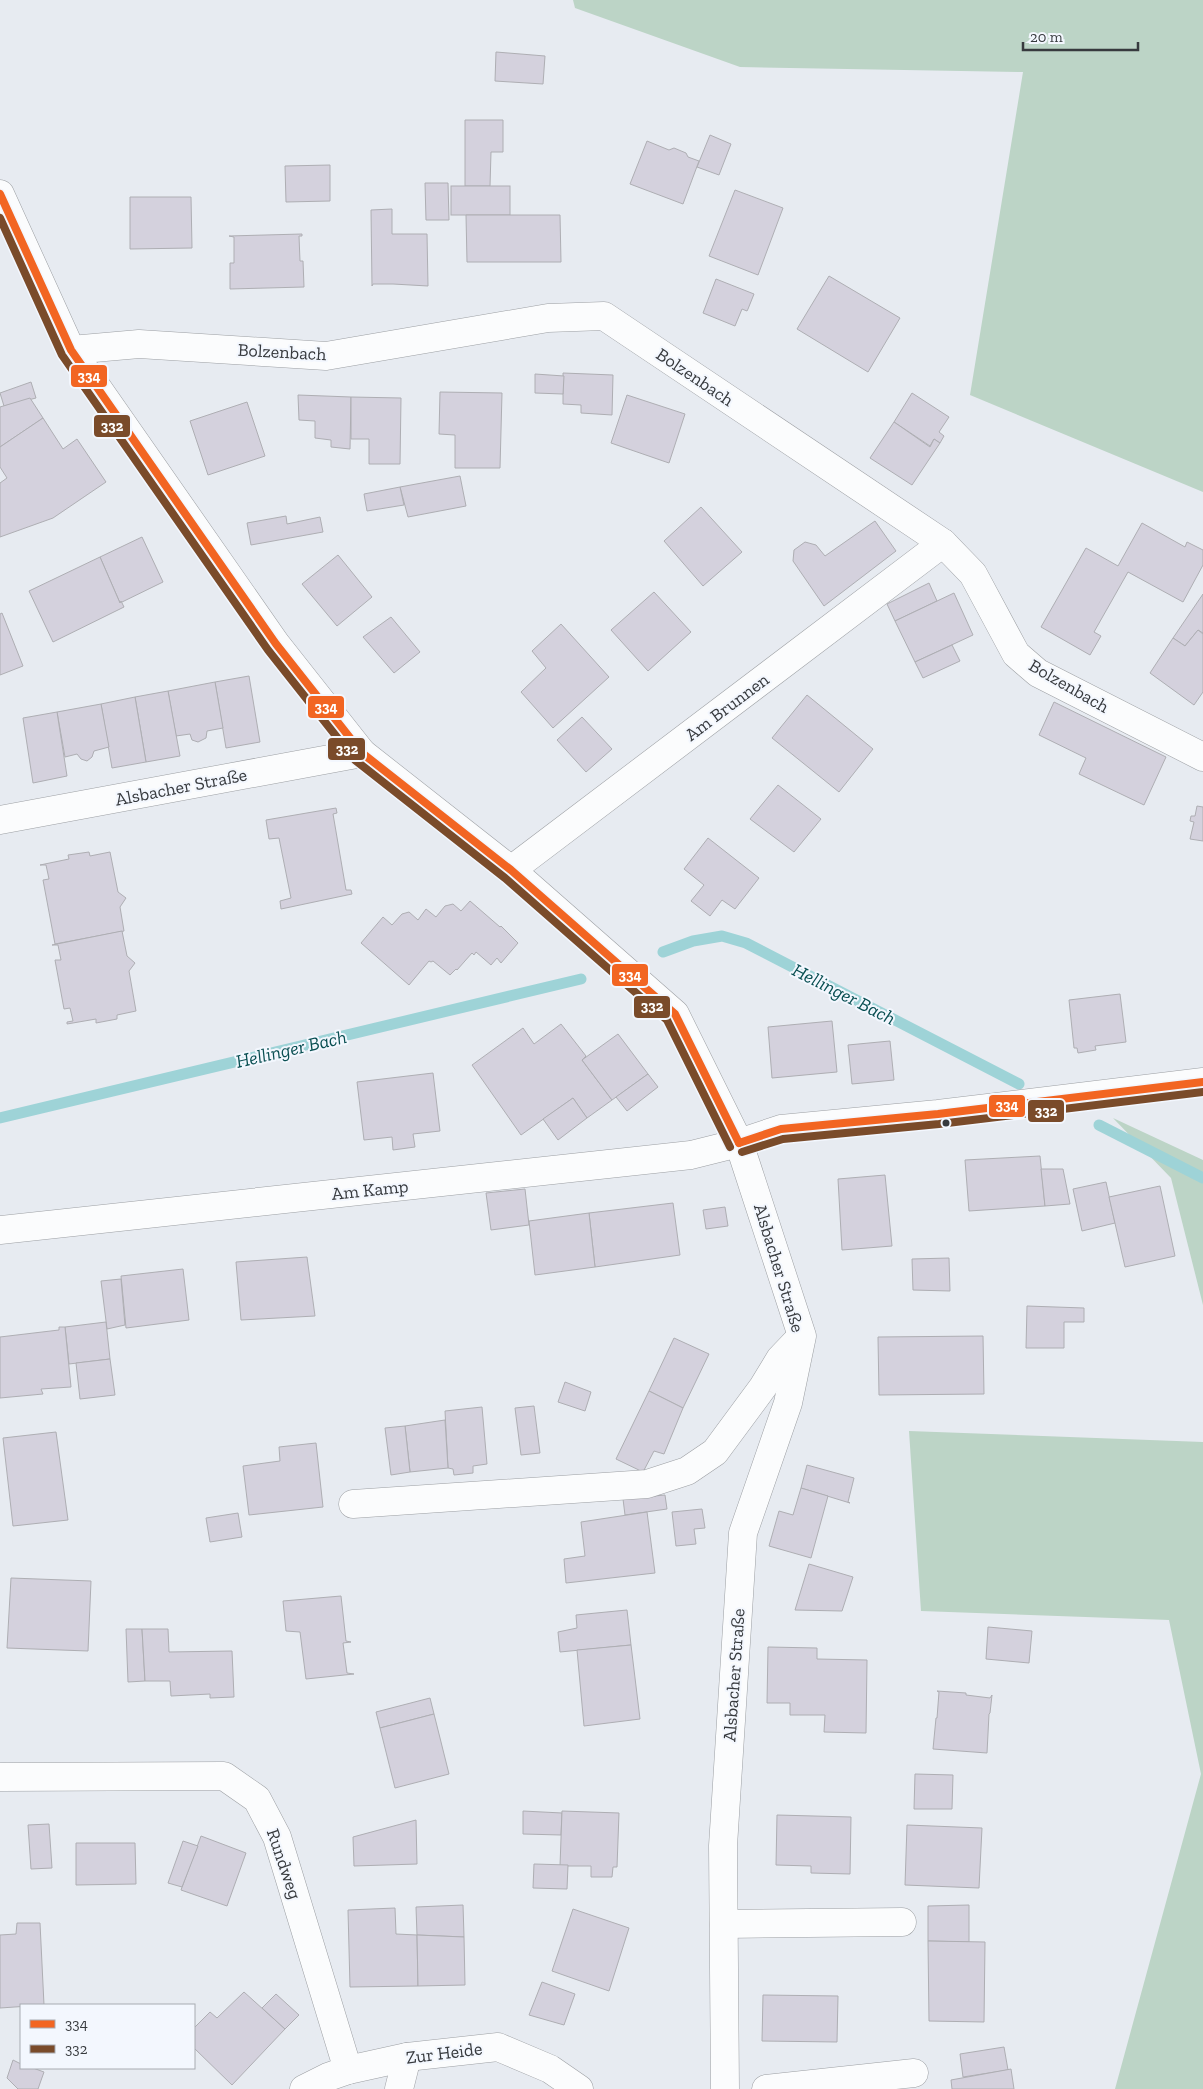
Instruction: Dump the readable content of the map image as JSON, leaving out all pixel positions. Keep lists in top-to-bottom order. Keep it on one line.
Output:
{"streets":{"street":["Bolzenbach","Am Brunnen","Alsbacher Straße","Am Kamp","Rundweg","Zur Heide"]},"crossings":[["Bolzenbach","Am Brunnen"],["Bolzenbach","Alsbacher Straße"],["Am Brunnen","Alsbacher Straße"],["Alsbacher Straße","Am Kamp"],["Rundweg","Zur Heide"]],"water":["Hellinger Bach"],"lines":["transit line 334","transit line 332"],"legend":["334","332"],"scale_bar":"20 m"}
